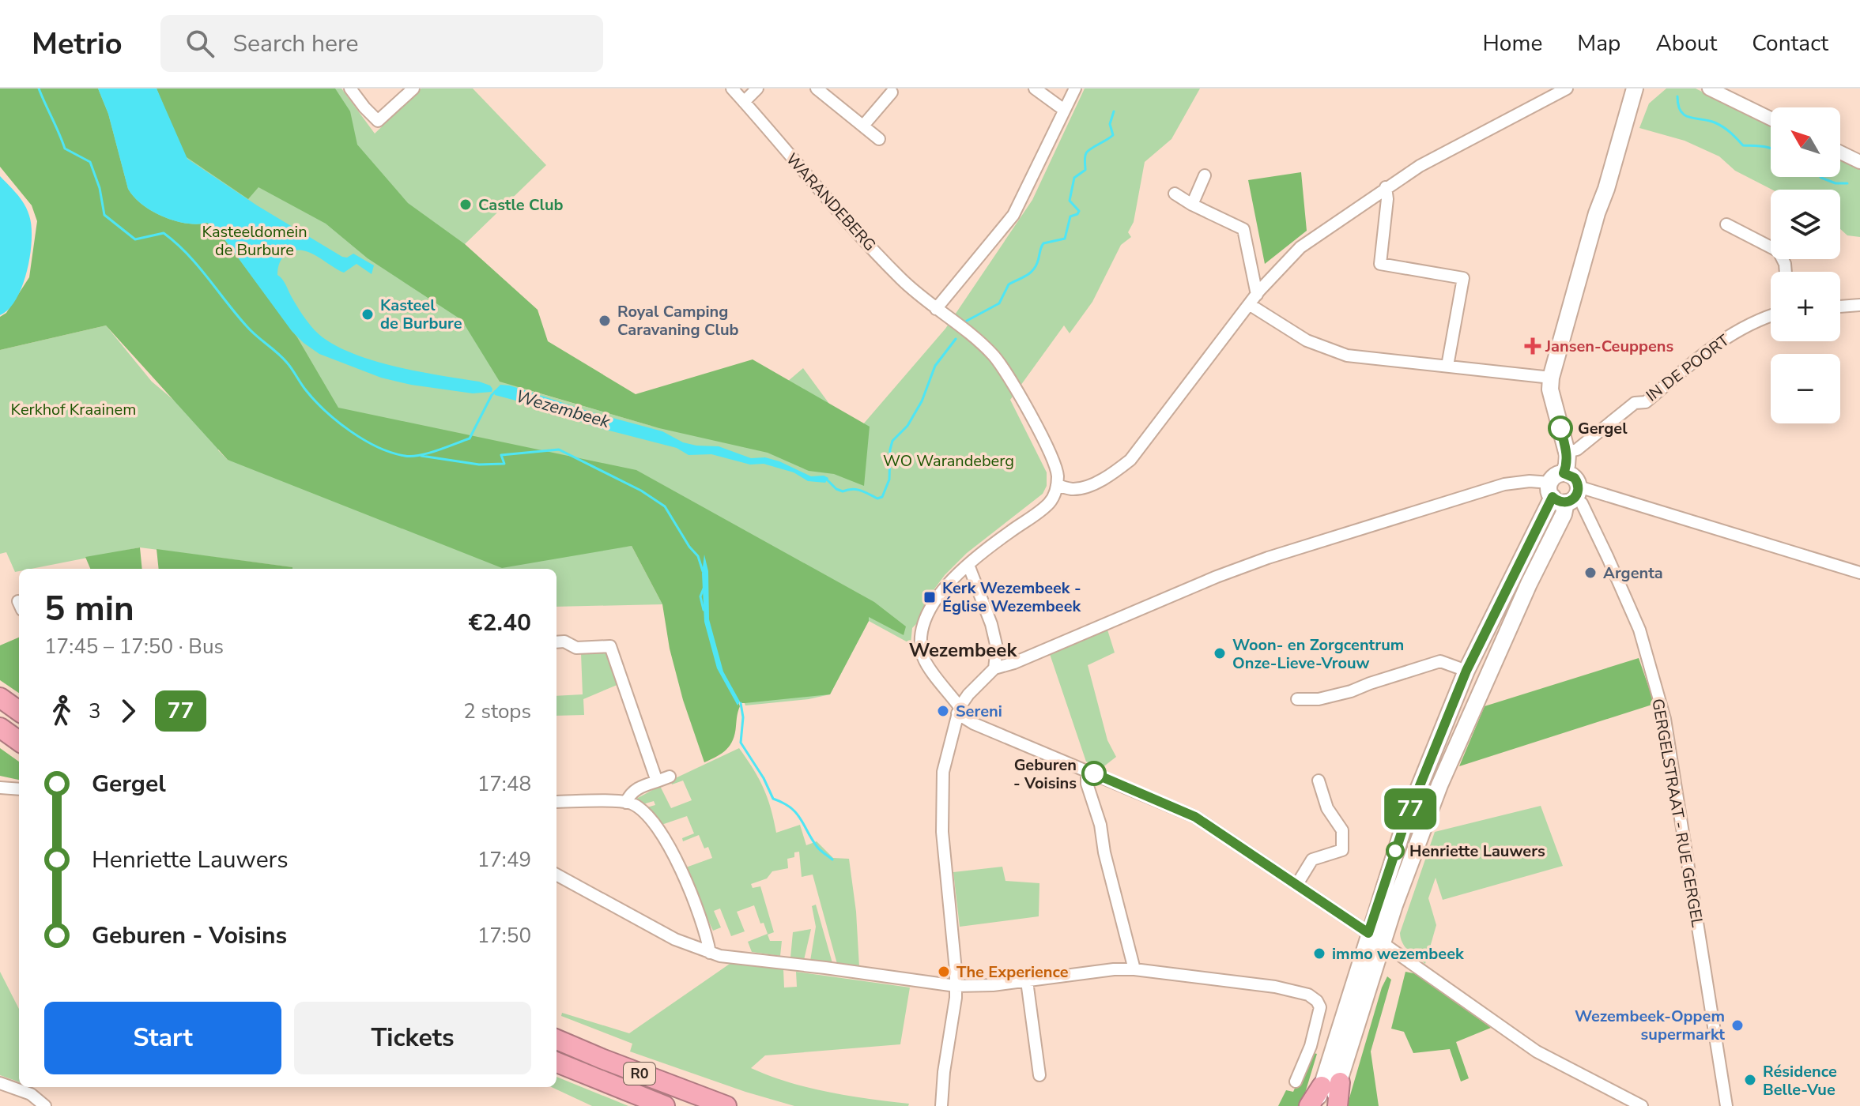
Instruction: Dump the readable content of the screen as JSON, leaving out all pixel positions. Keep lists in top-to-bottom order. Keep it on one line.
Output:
{"streets":{"highway":["R0"],"street":["WARANDEBERG","IN DE POORT","GERGELSTRAAT - RUE GERGEL"]},"districts":["Wezembeek"],"water":["Wezembeek"],"parks":["Kasteeldomein de Burbure","Kerkhof Kraainem","WO Warandeberg"],"places":{"other":["Castle Club","Kasteel de Burbure","Royal Camping Caravaning Club","Gergel","Argenta","Woon- en Zorgcentrum Onze-Lieve-Vrouw","Sereni","Geburen - Voisins","Henriette Lauwers","immo wezembeek","The Experience","Wezembeek-Oppem supermarkt","Résidence Belle-Vue"],"health":["Jansen-Ceuppens"],"transit":["Kerk Wezembeek - Église Wezembeek"]},"lines":["bus line 77"],"north":"top left","page":{"header":"Metrio","search":"Search here","nav":["Home","Map","About","Contact"],"on_map":"77","map_buttons":["+","−"],"heading":["5 min","17:45 – 17:50 · Bus","€2.40"],"legs":["3","77","2 stops"],"list":[{"name":"Gergel","value":"17:48"},{"name":"Henriette Lauwers","value":"17:49"},{"name":"Geburen - Voisins","value":"17:50"}],"buttons":["Start","Tickets"]}}
